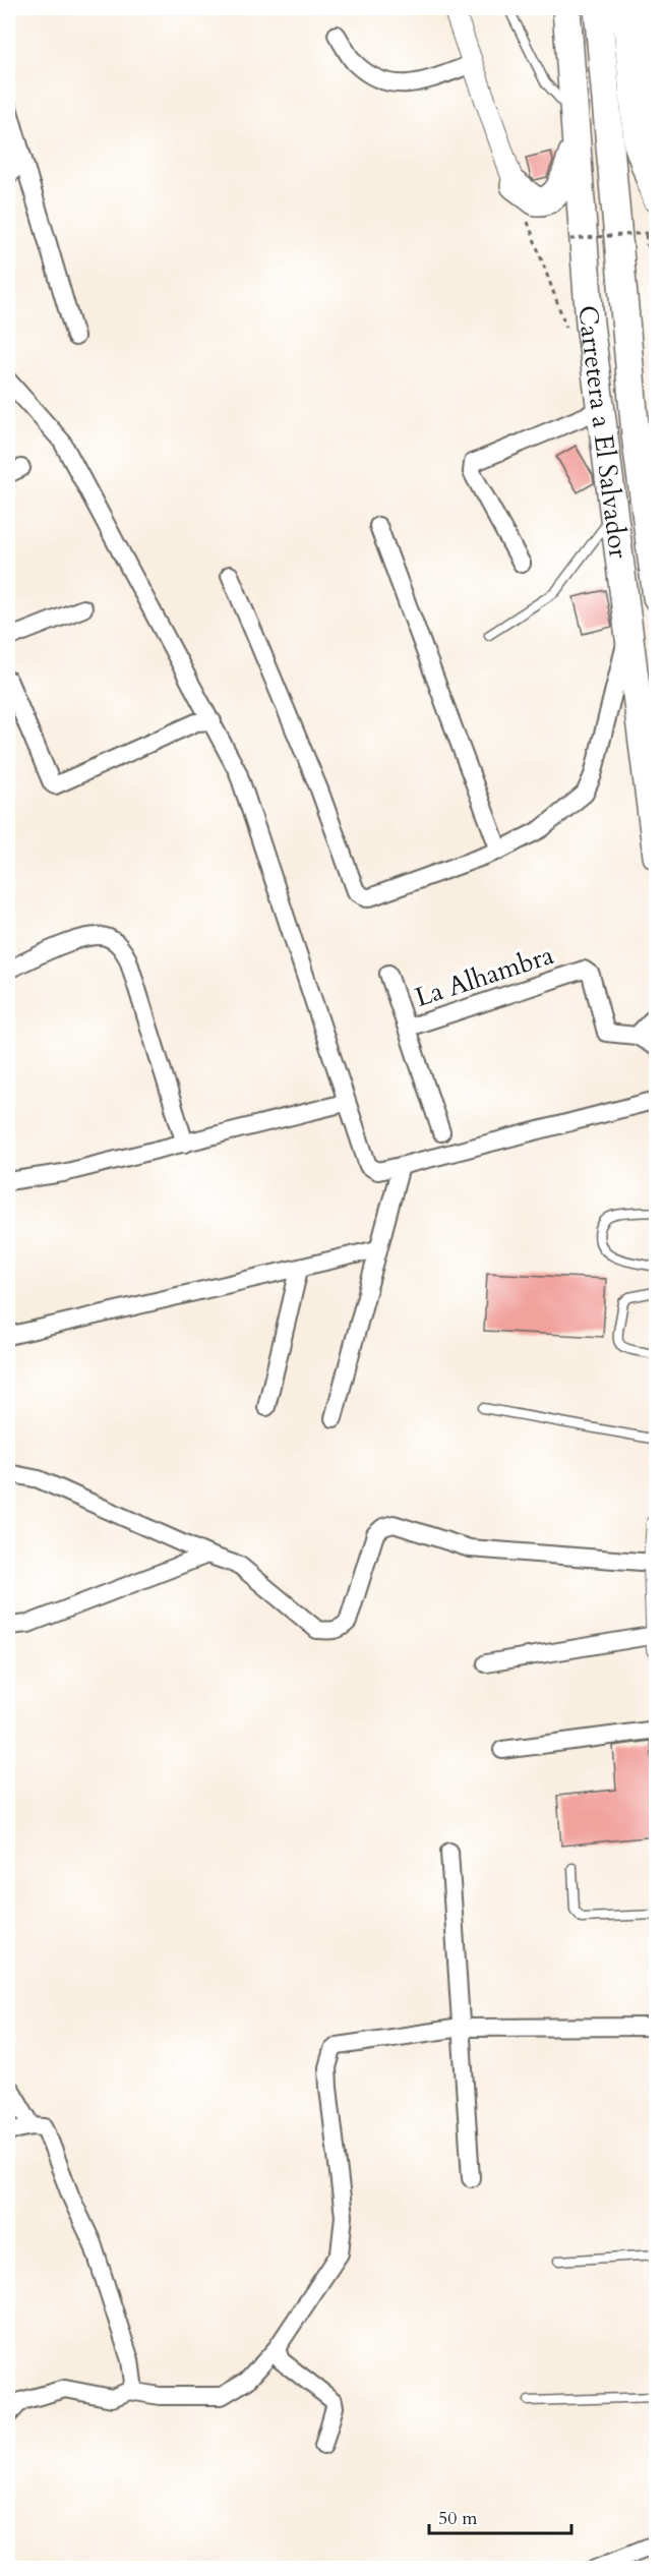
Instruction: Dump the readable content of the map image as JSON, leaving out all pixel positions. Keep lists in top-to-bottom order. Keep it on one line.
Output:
{"streets":{"highway":["Carretera a El Salvador"],"street":["La Alhambra"]},"scale_bar":"50 m"}
